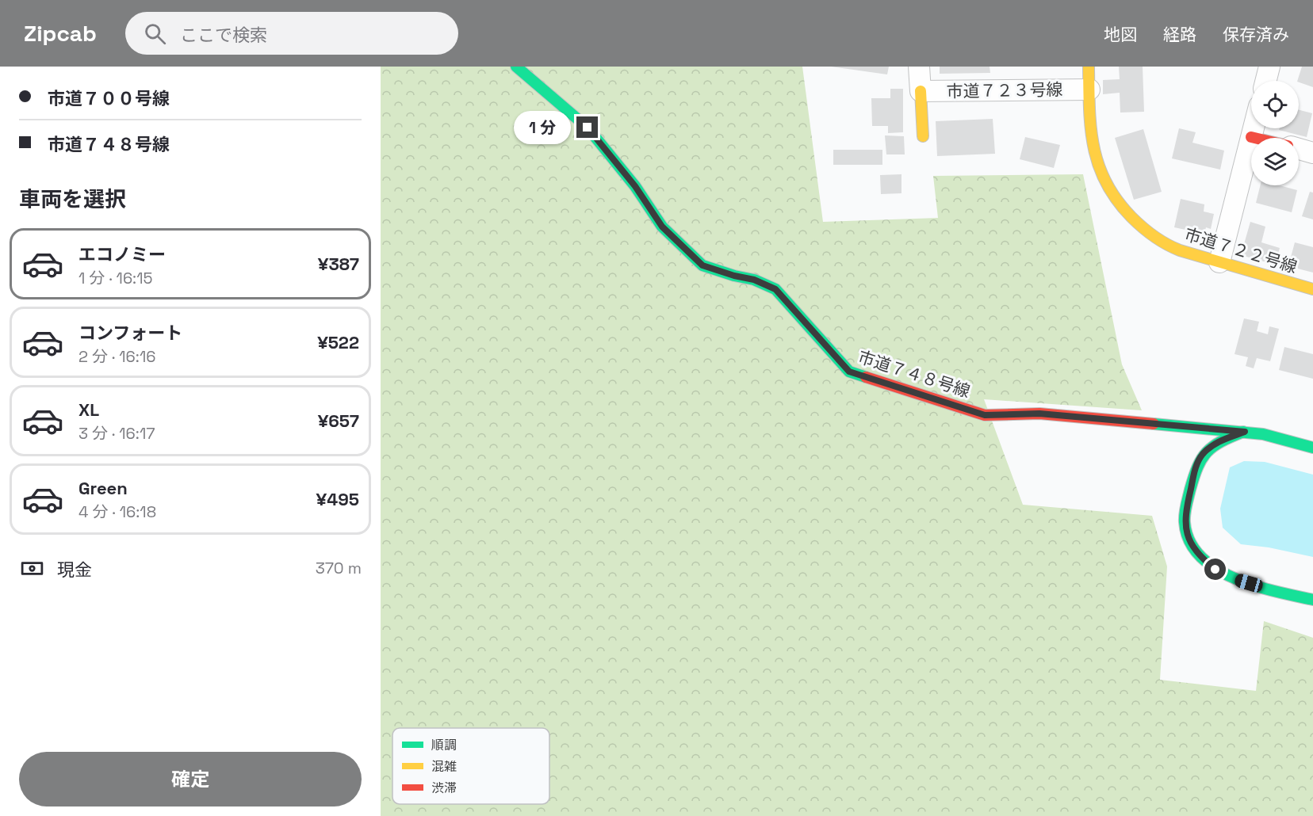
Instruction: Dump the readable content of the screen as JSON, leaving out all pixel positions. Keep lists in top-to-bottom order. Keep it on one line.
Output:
{"streets":{"street":["市道７２３号線","市道７２２号線","市道７４８号線"]},"crossings":[["市道７２３号線","市道７２２号線"]],"legend":["順調","混雑","渋滞"],"page":{"header":"Zipcab","search":"ここで検索","nav":["地図","経路","保存済み"],"banner":["市道７００号線","市道７４８号線"],"bubble":"1 分","heading":"車両を選択","list":[{"name":"エコノミー","note":"1 分 · 16:15","value":"¥387"},{"name":"コンフォート","note":"2 分 · 16:16","value":"¥522"},{"name":"XL","note":"3 分 · 16:17","value":"¥657"},{"name":"Green","note":"4 分 · 16:18","value":"¥495"}],"pay":["現金","370 m"],"buttons":"確定"}}
